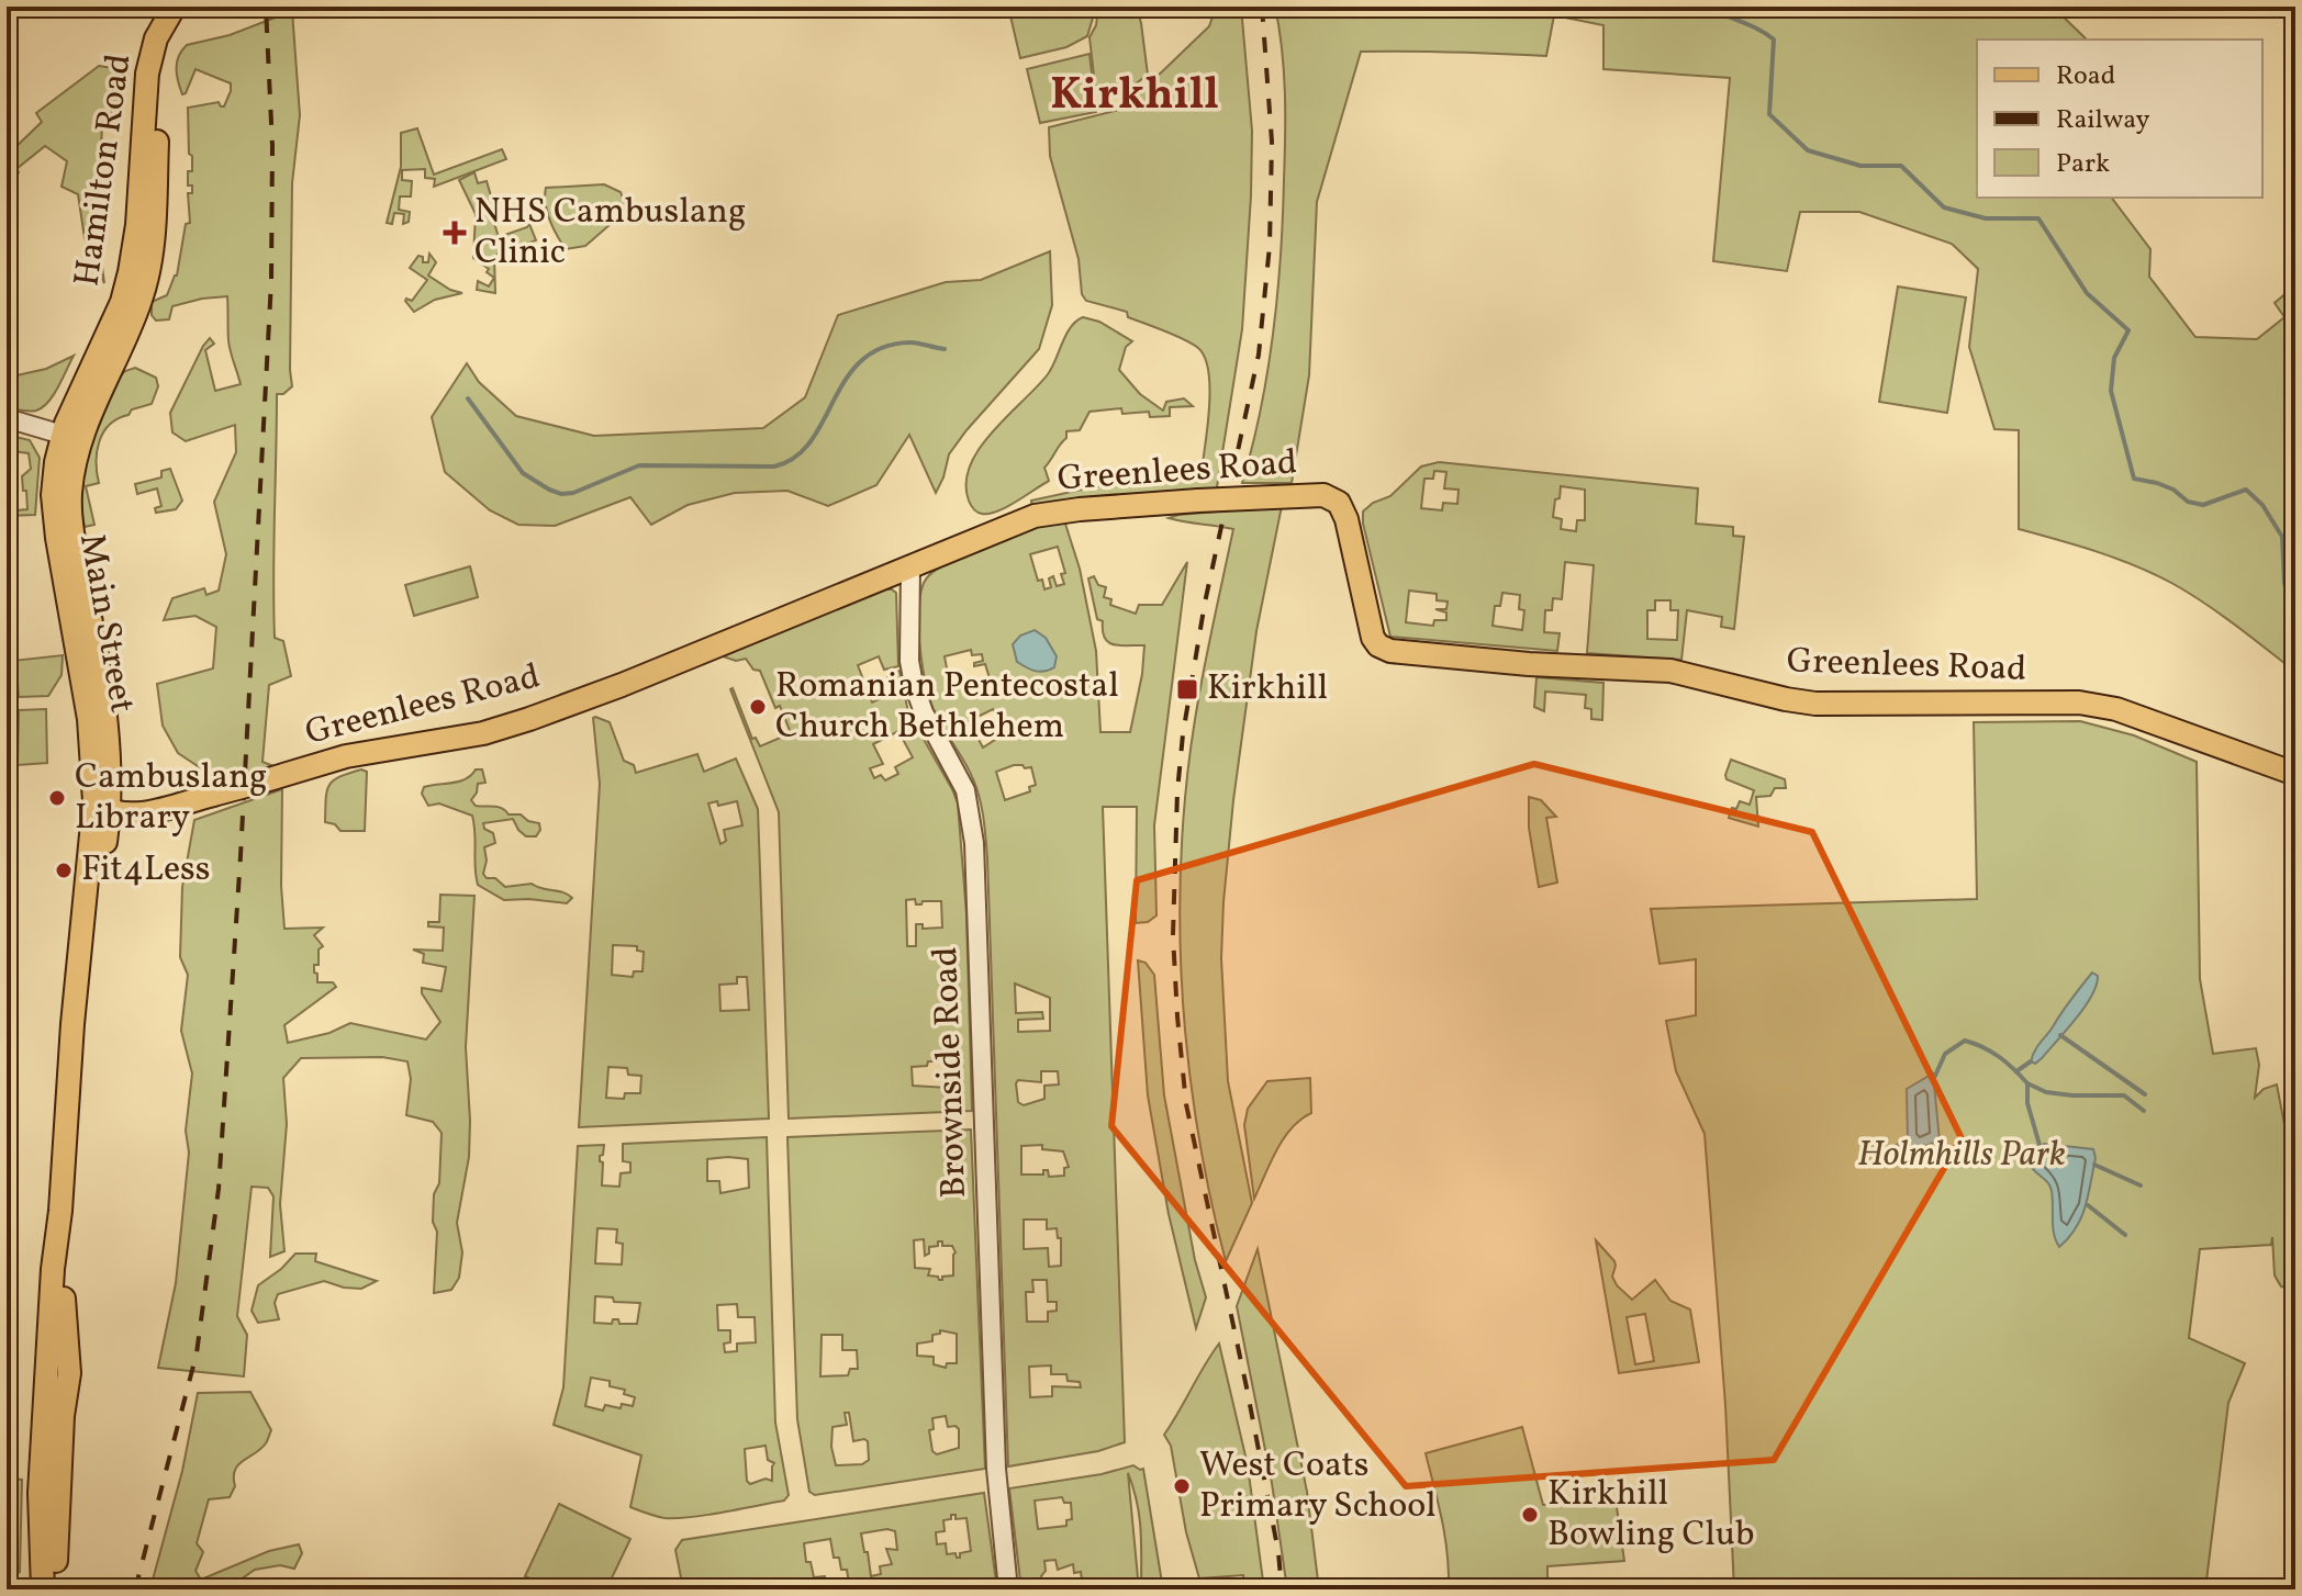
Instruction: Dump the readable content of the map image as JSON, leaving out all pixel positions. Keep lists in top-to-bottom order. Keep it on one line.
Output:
{"streets":{"main road":["Hamilton Road","Greenlees Road","Main Street"],"street":["Brownside Road"]},"crossings":[["Hamilton Road","Main Street"],["Greenlees Road","Main Street"],["Greenlees Road","Brownside Road"]],"districts":["Kirkhill"],"parks":["Holmhills Park"],"places":{"health":["NHS Cambuslang Clinic"],"transit":["Kirkhill"],"other":["Romanian Pentecostal Church Bethlehem","Cambuslang Library","Fit4Less","West Coats Primary School","Kirkhill Bowling Club"]},"legend":["Road","Railway","Park"]}
